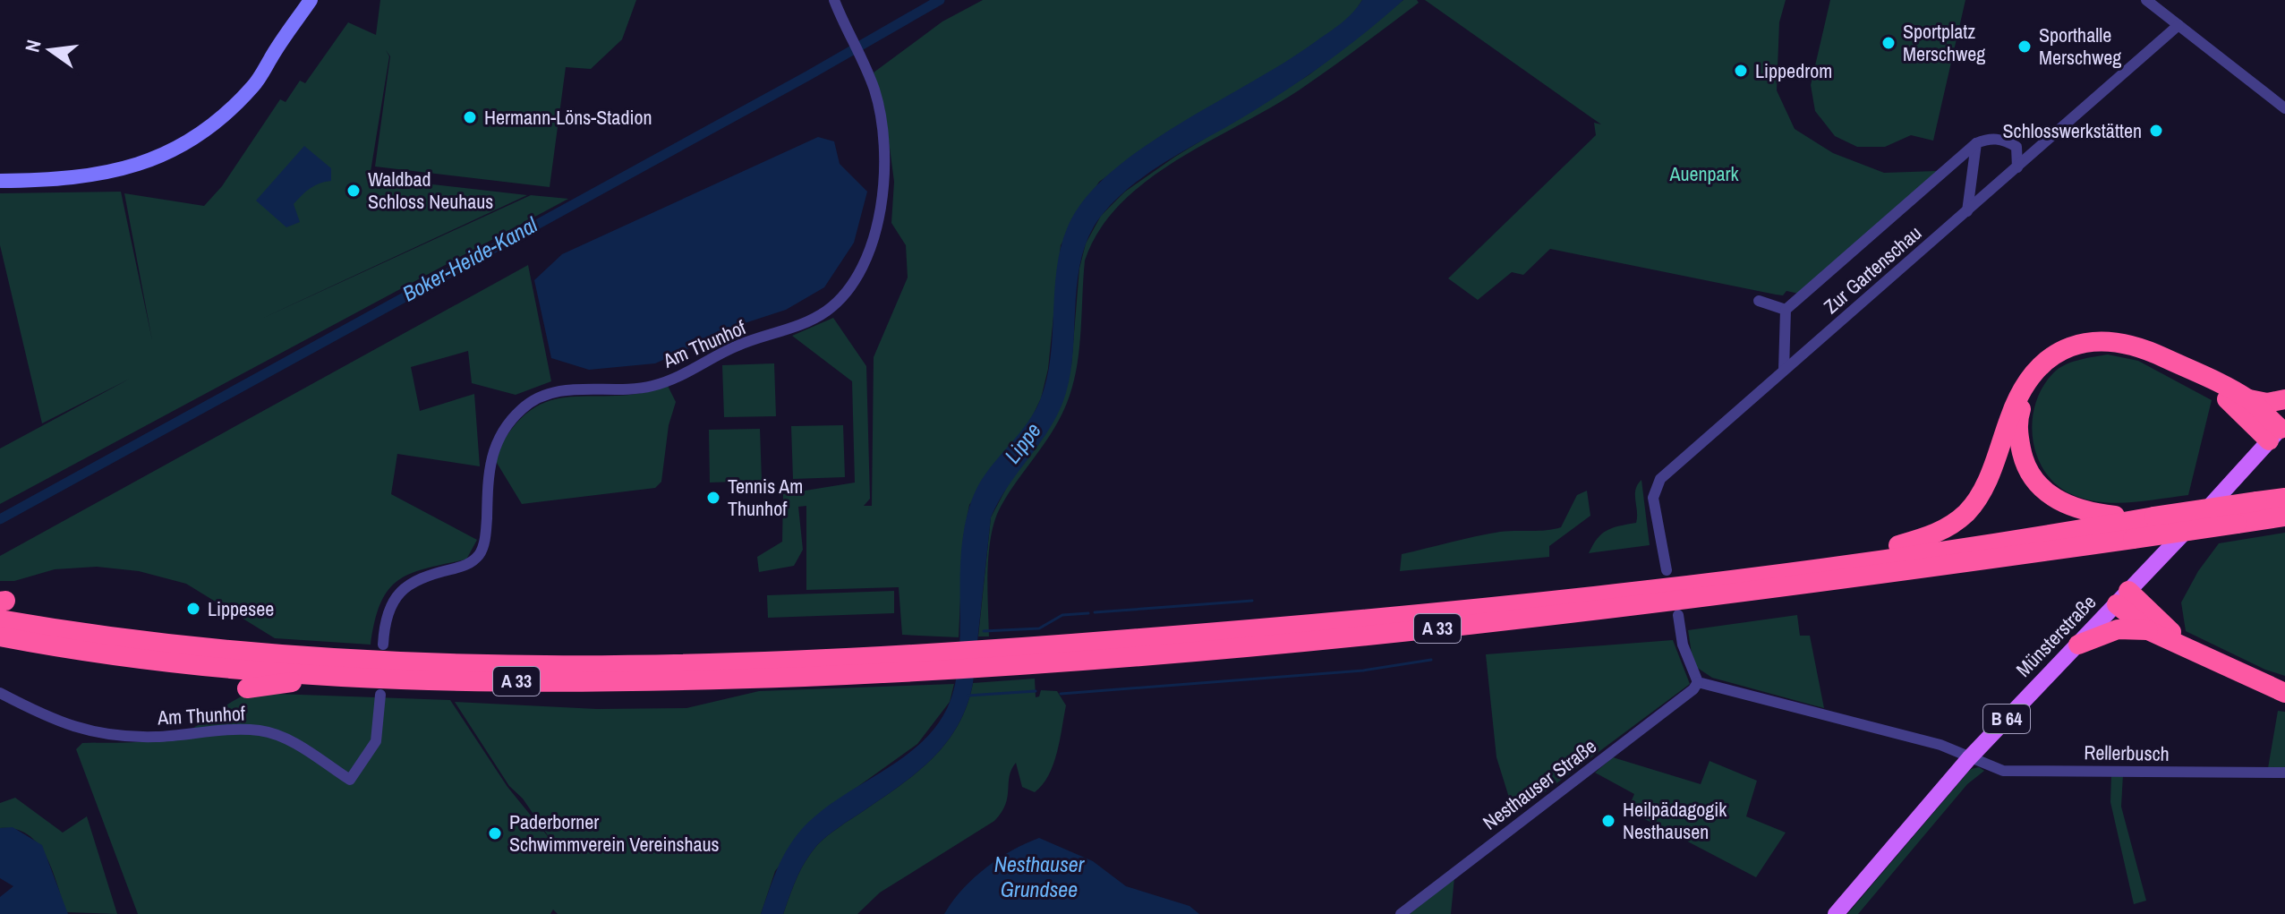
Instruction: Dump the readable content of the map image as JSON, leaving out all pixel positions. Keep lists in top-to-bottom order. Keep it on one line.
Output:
{"streets":{"highway":["A 33"],"main road":["Münsterstraße","B 64"],"street":["Zur Gartenschau","Am Thunhof","Rellerbusch","Nesthauser Straße"]},"crossings":[["Münsterstraße","Rellerbusch"]],"water":["Boker-Heide-Kanal","Lippe","Nesthauser Grundsee"],"parks":["Auenpark"],"places":["Sportplatz Merschweg","Sporthalle Merschweg","Lippedrom","Hermann-Löns-Stadion","Schlosswerkstätten","Waldbad Schloss Neuhaus","Tennis Am Thunhof","Lippesee","Heilpädagogik Nesthausen","Paderborner Schwimmverein Vereinshaus"],"north":"left"}
